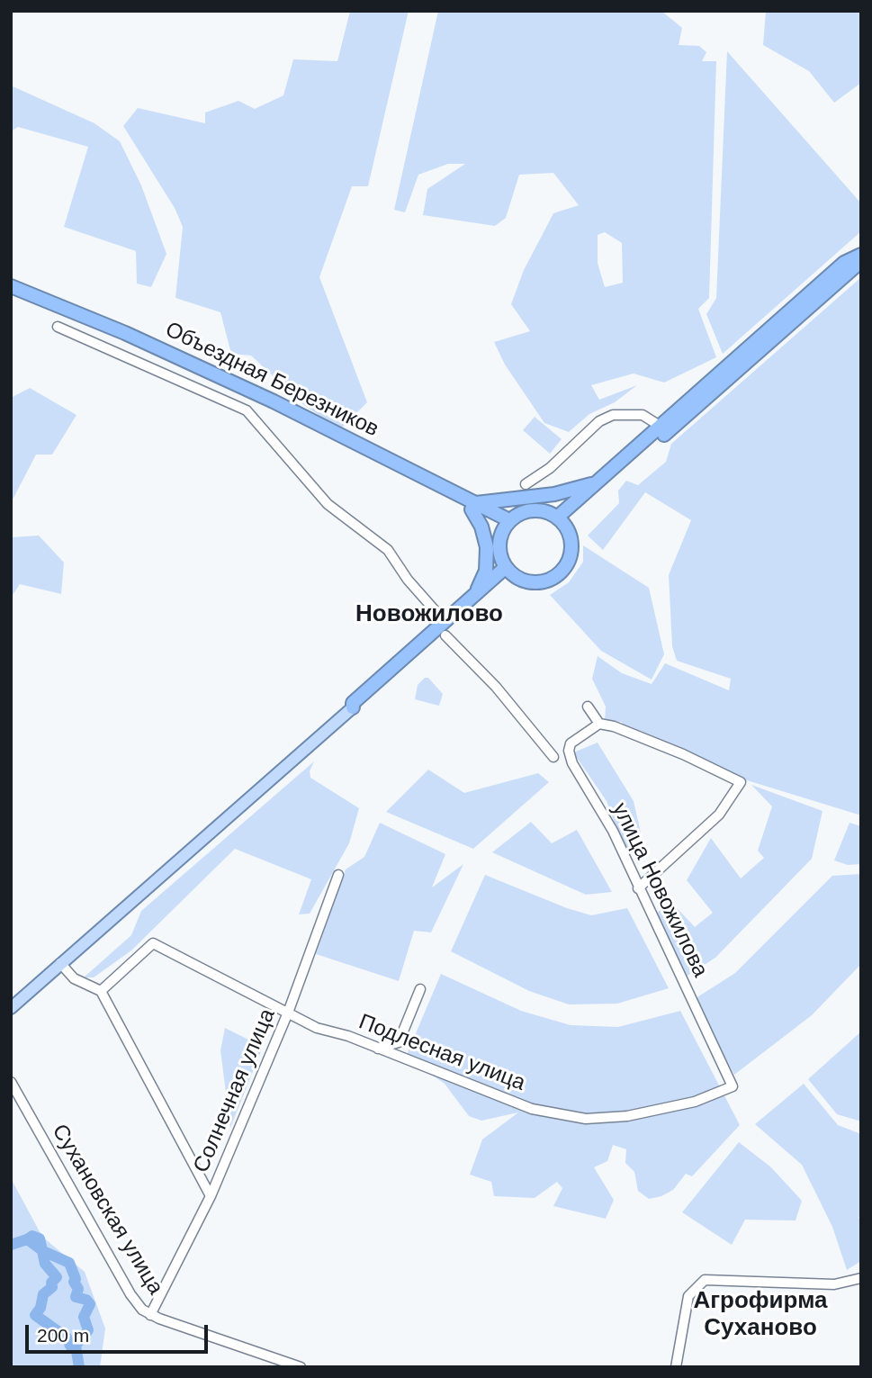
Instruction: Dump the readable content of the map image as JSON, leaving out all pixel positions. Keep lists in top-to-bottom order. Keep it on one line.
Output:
{"streets":{"highway":["Объездная Березников"],"street":["улица Новожилова","Подлесная улица","Солнечная улица","Сухановская улица"]},"crossings":[["улица Новожилова","Подлесная улица"],["Подлесная улица","Солнечная улица"],["Солнечная улица","Сухановская улица"]],"districts":["Новожилово","Агрофирма Суханово"],"scale_bar":"200 m"}
